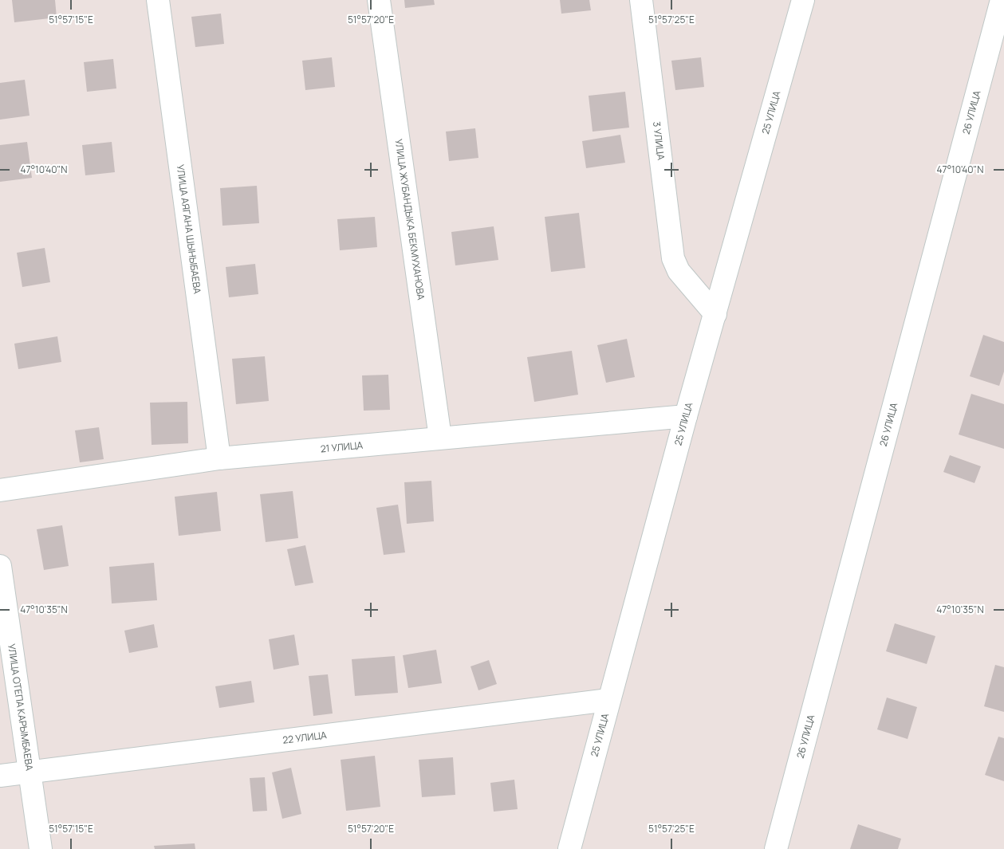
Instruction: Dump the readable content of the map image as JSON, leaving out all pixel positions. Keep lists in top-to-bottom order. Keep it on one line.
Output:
{"streets":{"street":["26 УЛИЦА","25 УЛИЦА","3 УЛИЦА","УЛИЦА ЖУБАНДЫКА БЕКМУХАНОВА","УЛИЦА АЯГАНА ШЫНЫБАЕВА","21 УЛИЦА","УЛИЦА ОТЕПА КАРЫМБАЕВА","22 УЛИЦА"]},"crossings":[["25 УЛИЦА","3 УЛИЦА"],["25 УЛИЦА","21 УЛИЦА"],["25 УЛИЦА","22 УЛИЦА"],["УЛИЦА ЖУБАНДЫКА БЕКМУХАНОВА","21 УЛИЦА"],["УЛИЦА АЯГАНА ШЫНЫБАЕВА","21 УЛИЦА"],["УЛИЦА ОТЕПА КАРЫМБАЕВА","22 УЛИЦА"]],"coordinates":["51°57'15\"E","51°57'20\"E","51°57'25\"E","47°10'40\"N","47°10'35\"N"]}
